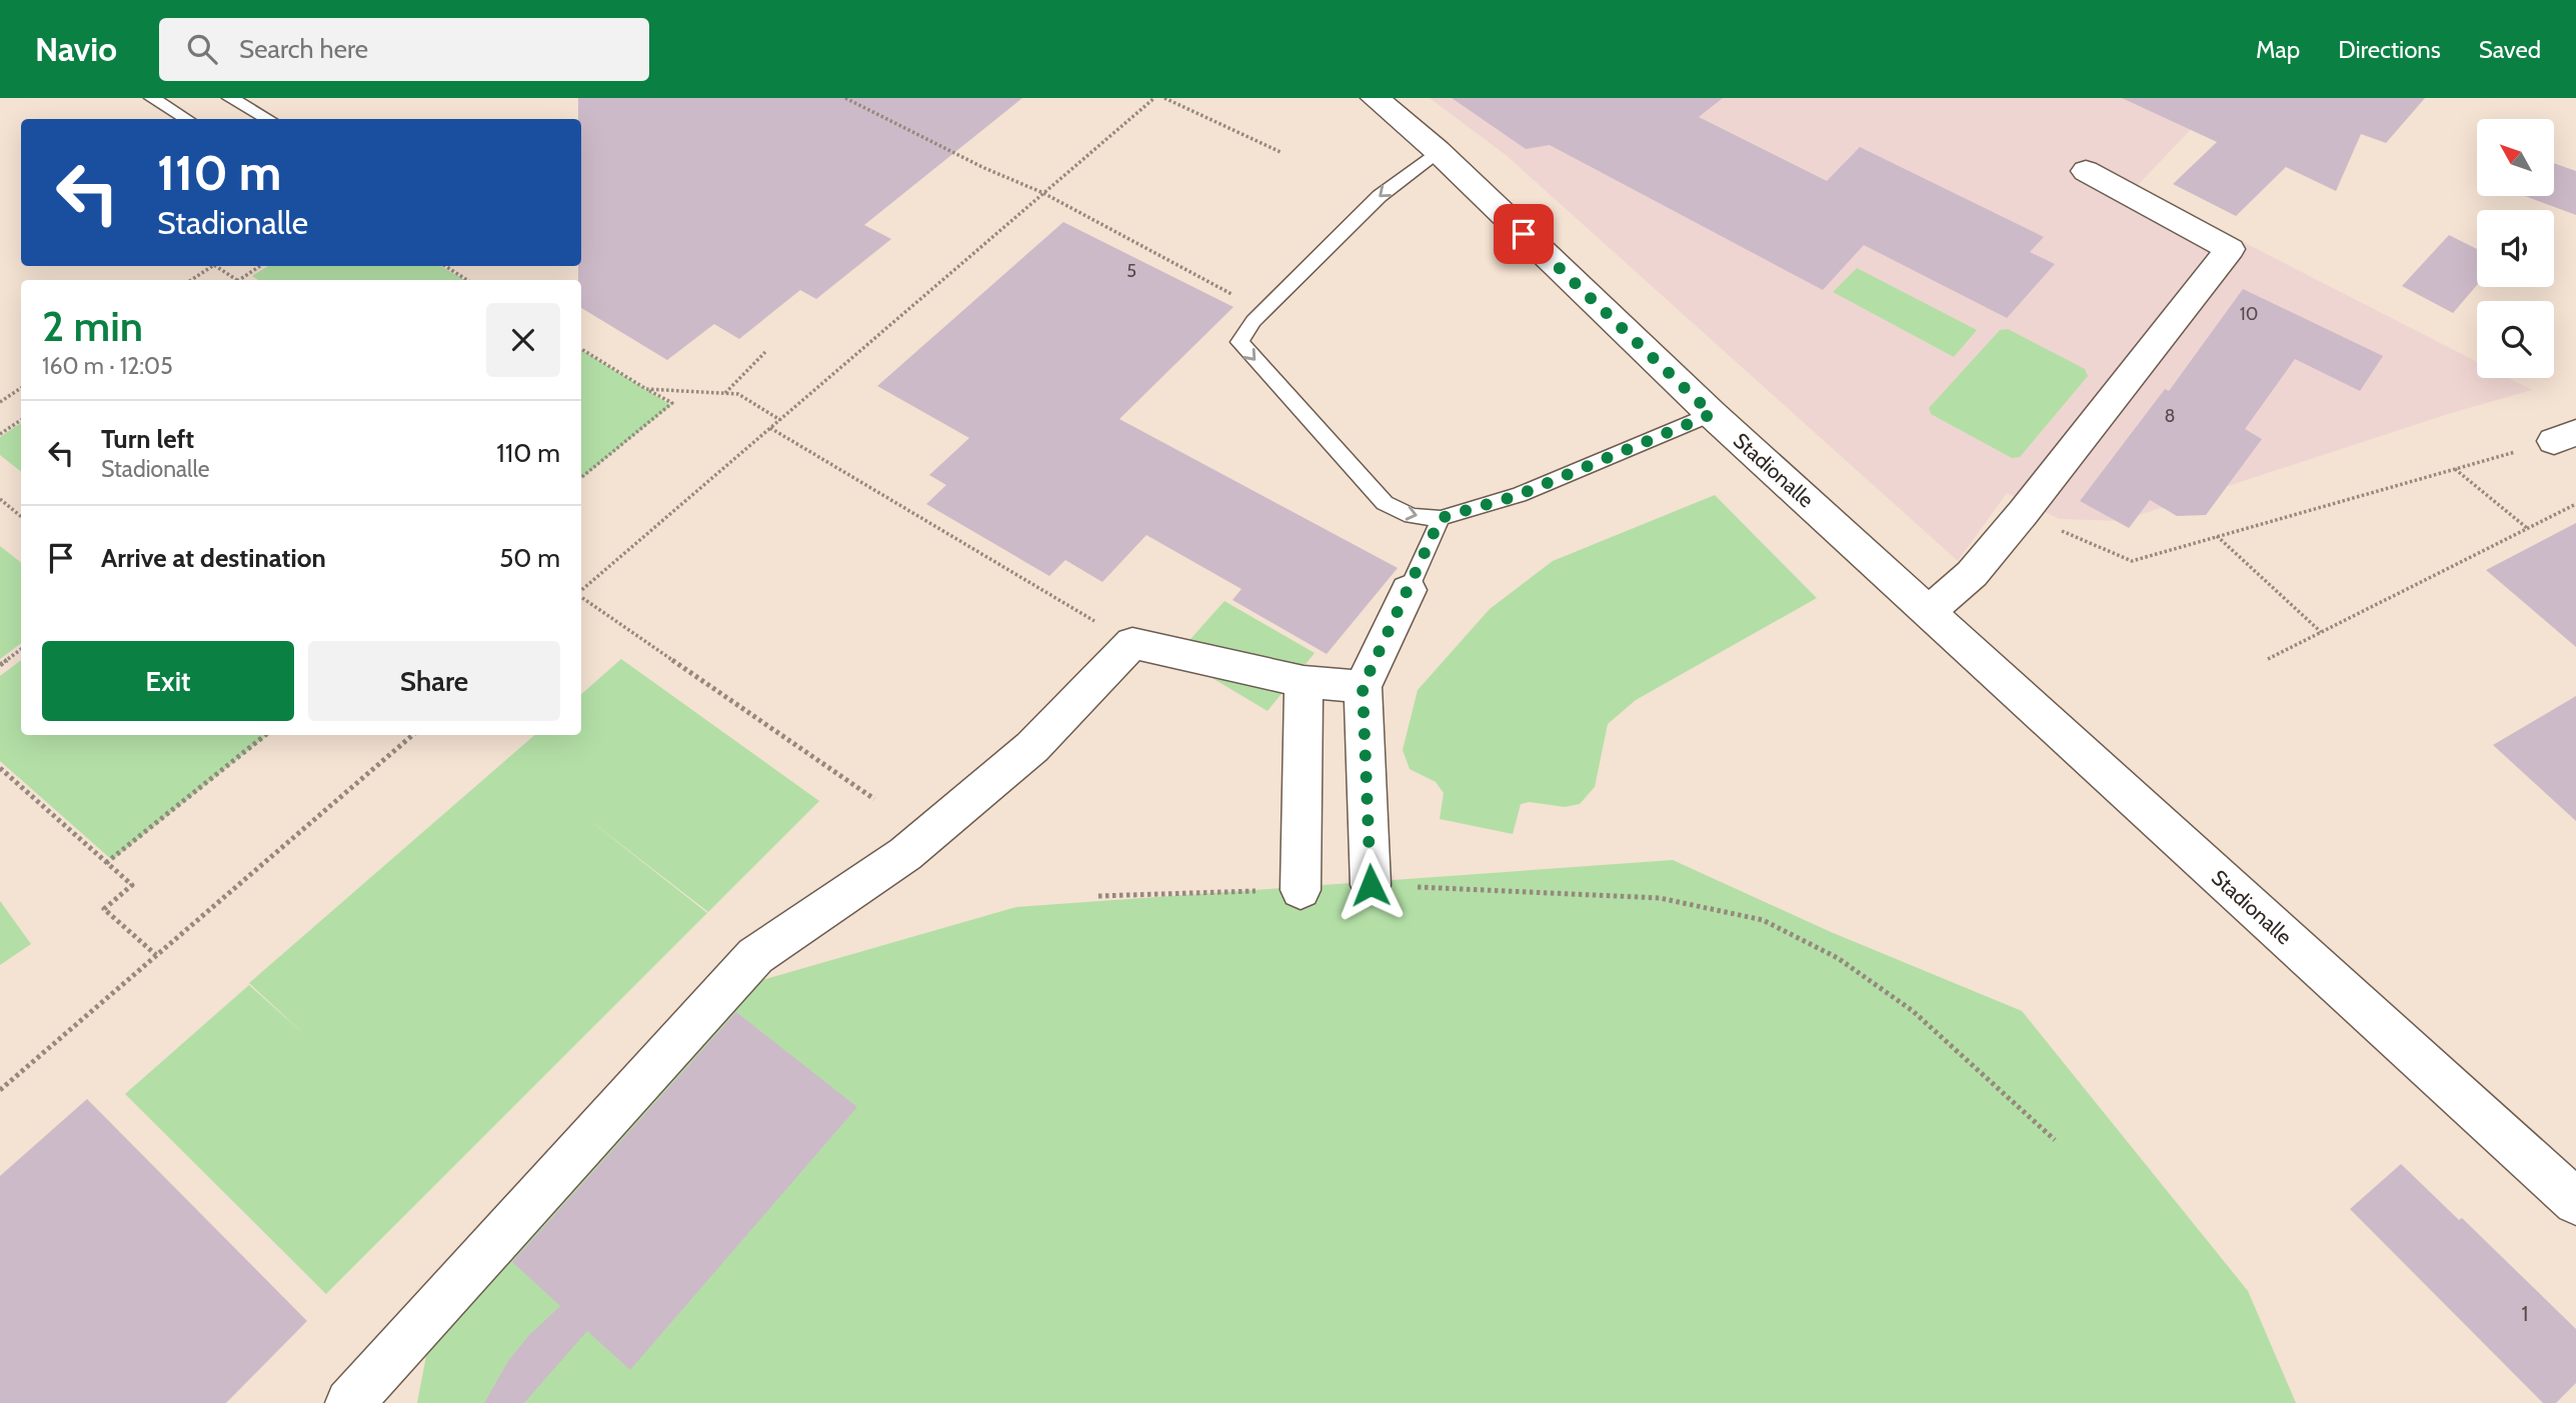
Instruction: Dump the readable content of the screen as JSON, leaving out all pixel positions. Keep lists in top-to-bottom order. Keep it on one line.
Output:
{"streets":{"street":["Stadionalle"]},"house_numbers":["5","10","8","1"],"north":"top left","page":{"header":"Navio","search":"Search here","nav":["Map","Directions","Saved"],"turn":["110 m","Stadionalle"],"heading":["2 min","160 m · 12:05"],"list":[{"name":"Turn left","note":"Stadionalle","value":"110 m"},{"name":"Arrive at destination","value":"50 m"}],"buttons":["Exit","Share"]}}
